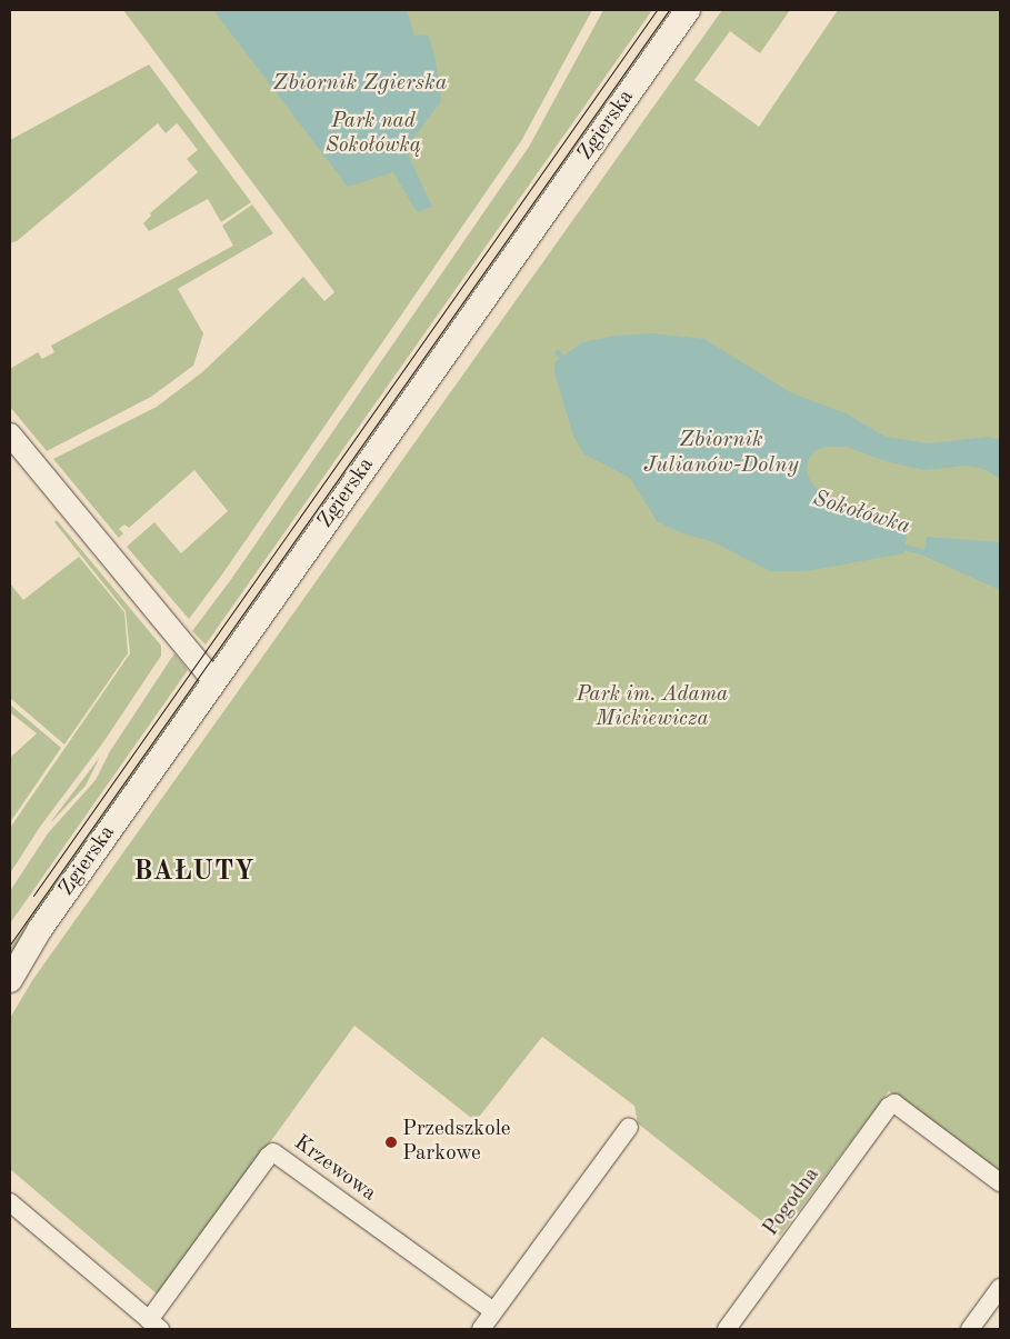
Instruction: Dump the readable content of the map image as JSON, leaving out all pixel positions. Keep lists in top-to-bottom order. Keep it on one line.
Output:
{"streets":{"main road":["Zgierska"],"street":["Krzewowa","Pogodna"]},"districts":["BAŁUTY"],"water":["Zbiornik Zgierska","Zbiornik Julianów-Dolny","Sokołówka"],"parks":["Park nad Sokołówką","Park im. Adama Mickiewicza"],"places":["Przedszkole Parkowe"]}
